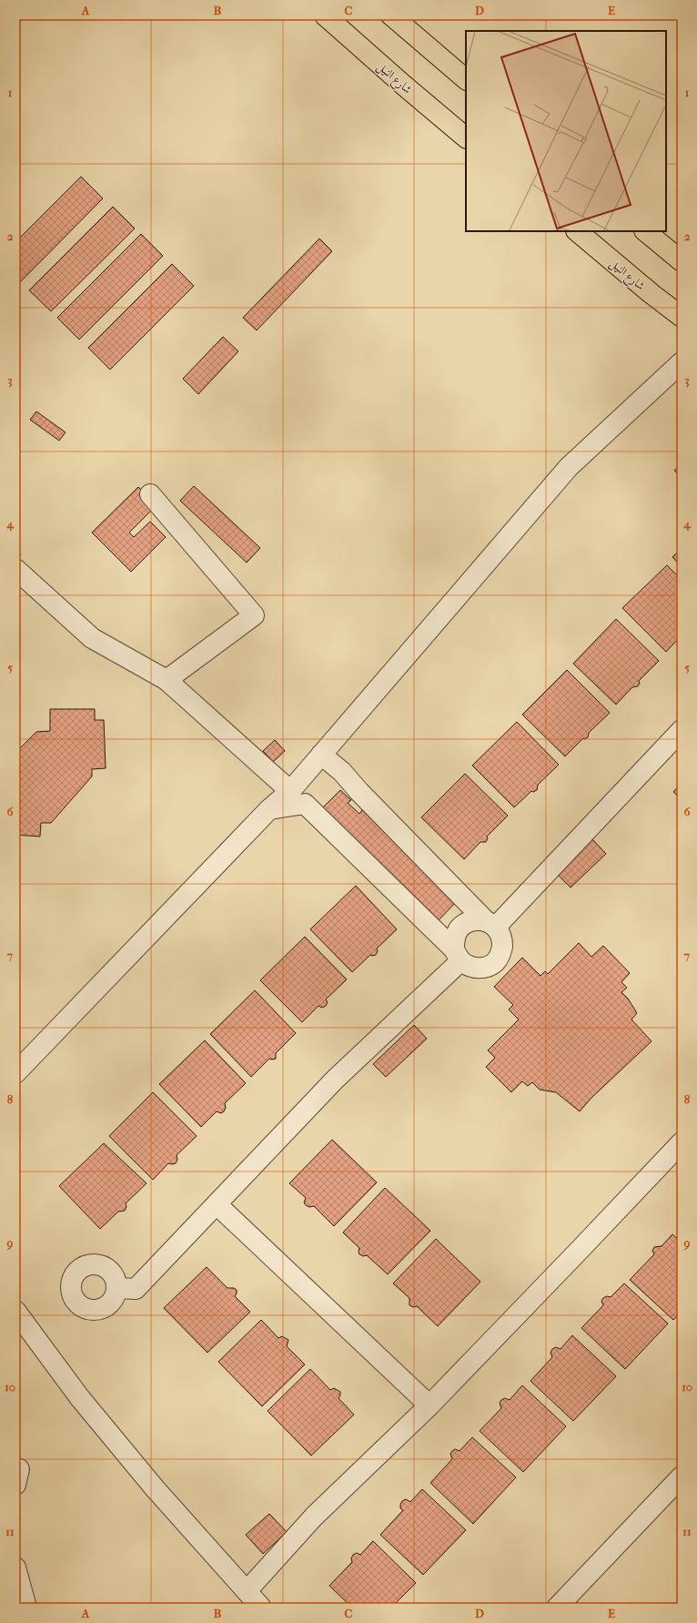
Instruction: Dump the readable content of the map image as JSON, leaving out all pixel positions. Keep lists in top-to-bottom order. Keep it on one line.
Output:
{"streets":{"main road":["شارع النيل"]},"grid":{"columns":["A","B","C","D","E"],"rows":["1","2","3","4","5","6","7","8","9","10","11"]}}
